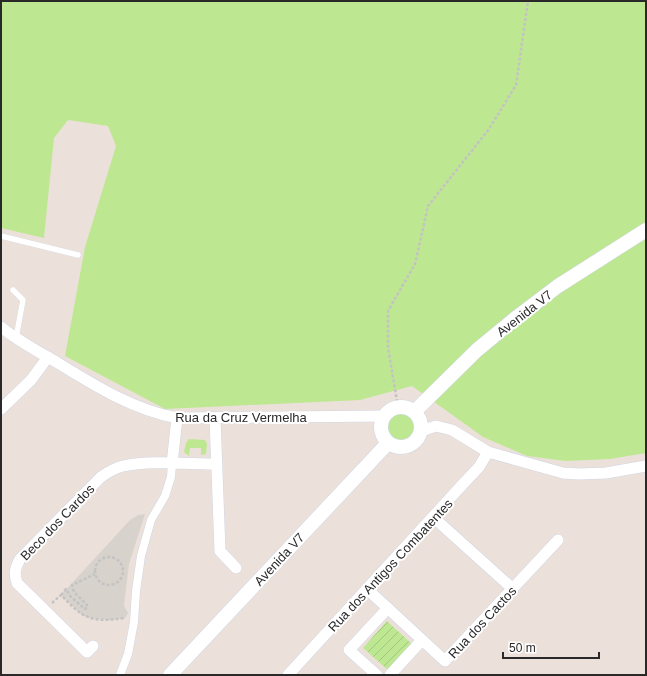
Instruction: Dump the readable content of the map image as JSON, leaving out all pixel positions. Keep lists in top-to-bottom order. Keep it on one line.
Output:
{"streets":{"street":["Avenida V7","Rua da Cruz Vermelha","Beco dos Cardos","Rua dos Antigos Combatentes","Rua dos Cactos"]},"crossings":[["Avenida V7","Rua da Cruz Vermelha"],["Rua dos Antigos Combatentes","Rua dos Cactos"]],"scale_bar":"50 m"}
